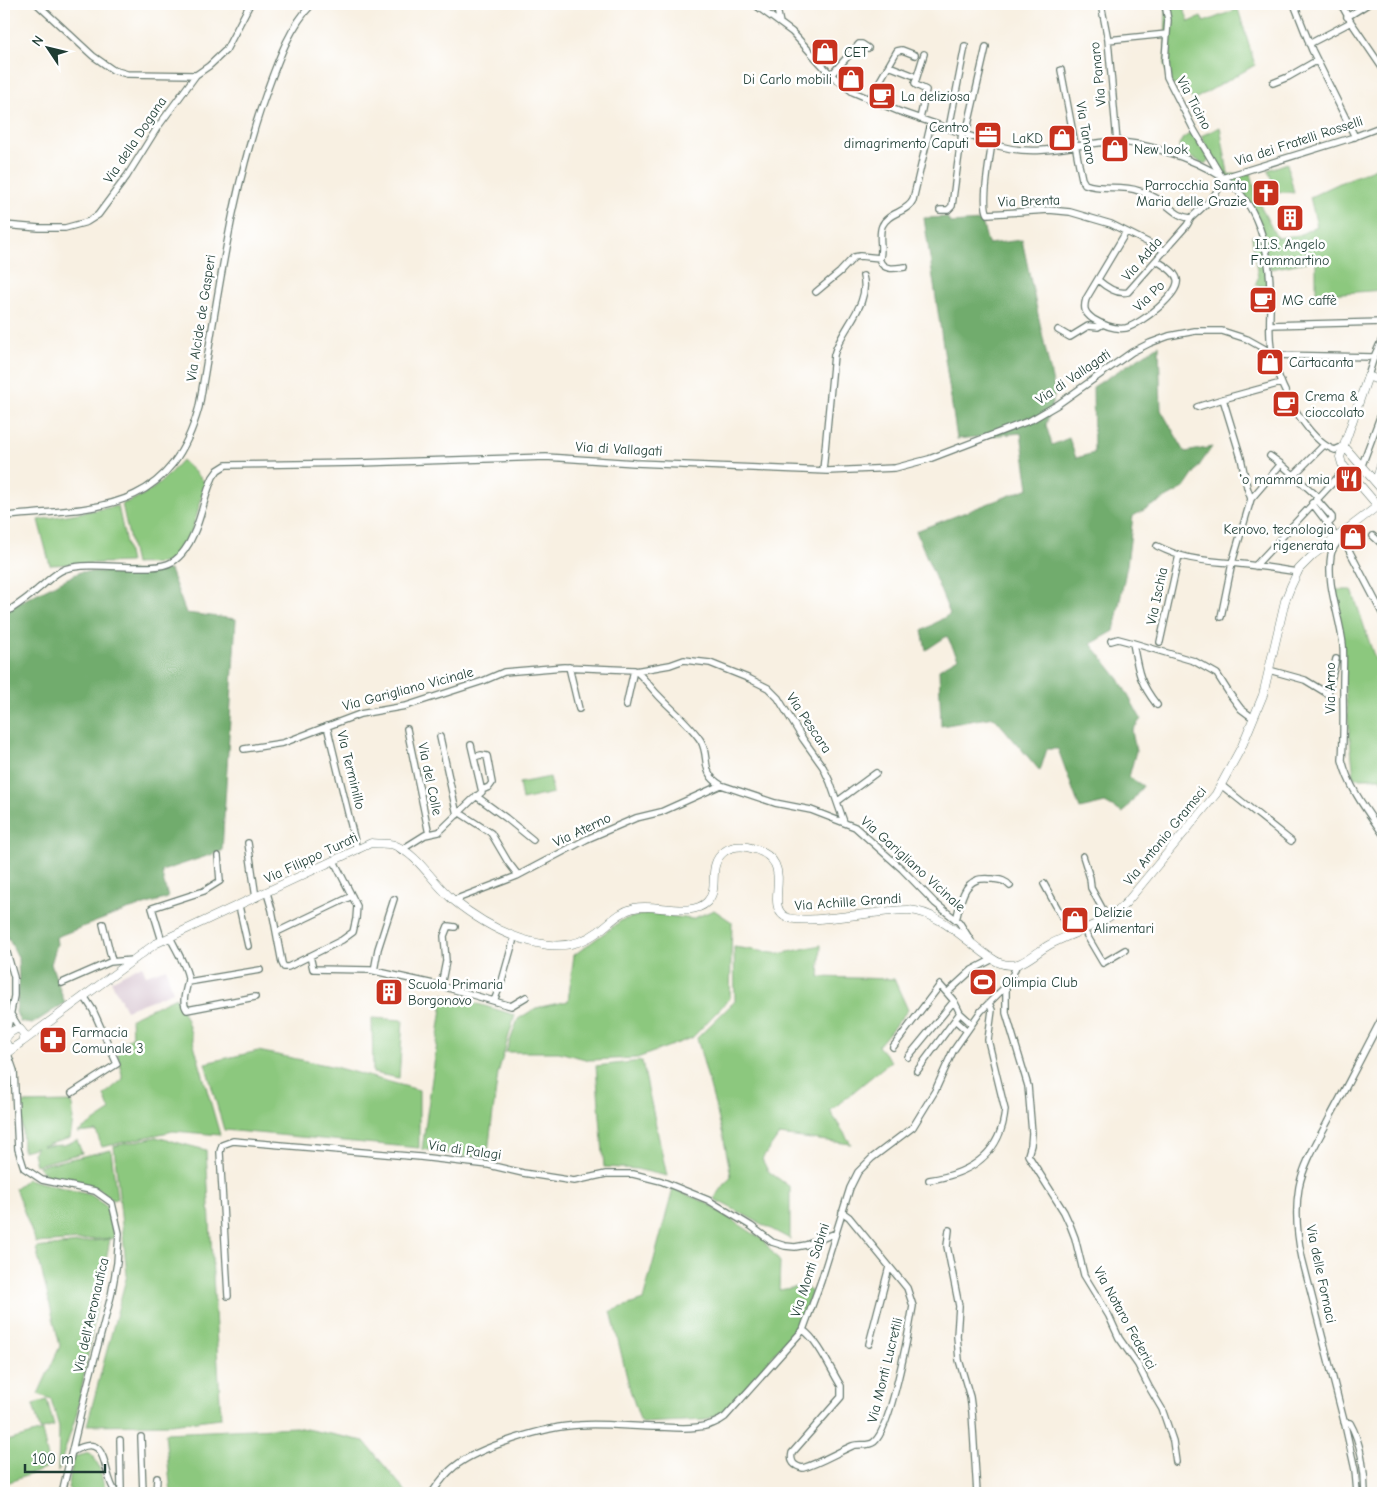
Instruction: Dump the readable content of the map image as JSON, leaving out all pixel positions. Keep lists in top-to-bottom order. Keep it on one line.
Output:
{"streets":{"main road":["Via Antonio Gramsci","Via Filippo Turati","Via Achille Grandi"],"street":["Via Panaro","Via Ticino","Via Tanaro","Via della Dogana","Via dei Fratelli Rosselli","Via Brenta","Via Adda","Via Po","Via Alcide de Gasperi","Via di Vallagati","Via Ischia","Via Arno","Via Garigliano Vicinale","Via Pescara","Via Terminillo","Via del Colle","Via Aterno","Via di Palagi","Via Monti Sabini","Via delle Fornaci","Via dell'Aeronautica","Via Notaro Federici","Via Monti Lucretili"]},"crossings":[["Via Ticino","Via dei Fratelli Rosselli"],["Via Tanaro","Via Adda"],["Via Brenta","Via Adda"],["Via Adda","Via Po"],["Via Ischia","Via Antonio Gramsci"],["Via Arno","Via Antonio Gramsci"],["Via Garigliano Vicinale","Via Pescara"],["Via Garigliano Vicinale","Via Terminillo"],["Via Garigliano Vicinale","Via Aterno"],["Via Garigliano Vicinale","Via Achille Grandi"],["Via Terminillo","Via Filippo Turati"],["Via Aterno","Via Filippo Turati"],["Via Antonio Gramsci","Via Achille Grandi"],["Via Antonio Gramsci","Via Monti Sabini"],["Via Filippo Turati","Via Achille Grandi"],["Via Filippo Turati","Via dell'Aeronautica"],["Via Achille Grandi","Via Monti Sabini"],["Via di Palagi","Via Monti Sabini"],["Via Monti Sabini","Via Notaro Federici"],["Via Monti Sabini","Via Monti Lucretili"]],"places":{"shop":["CET","Di Carlo mobili","LaKD","New look","Cartacanta","Kenovo, tecnologia rigenerata","Delizie Alimentari"],"cafe":["La deliziosa","MG caffè","Crema & cioccolato"],"office":["Centro dimagrimento Caputi"],"church":["Parrocchia Santa Maria delle Grazie"],"building":["I.I.S. Angelo Frammartino","Scuola Primaria Borgonovo"],"restaurant":["'o mamma mia"],"sports":["Olimpia Club"],"pharmacy":["Farmacia Comunale 3"]},"scale_bar":"100 m","north":"top left"}
